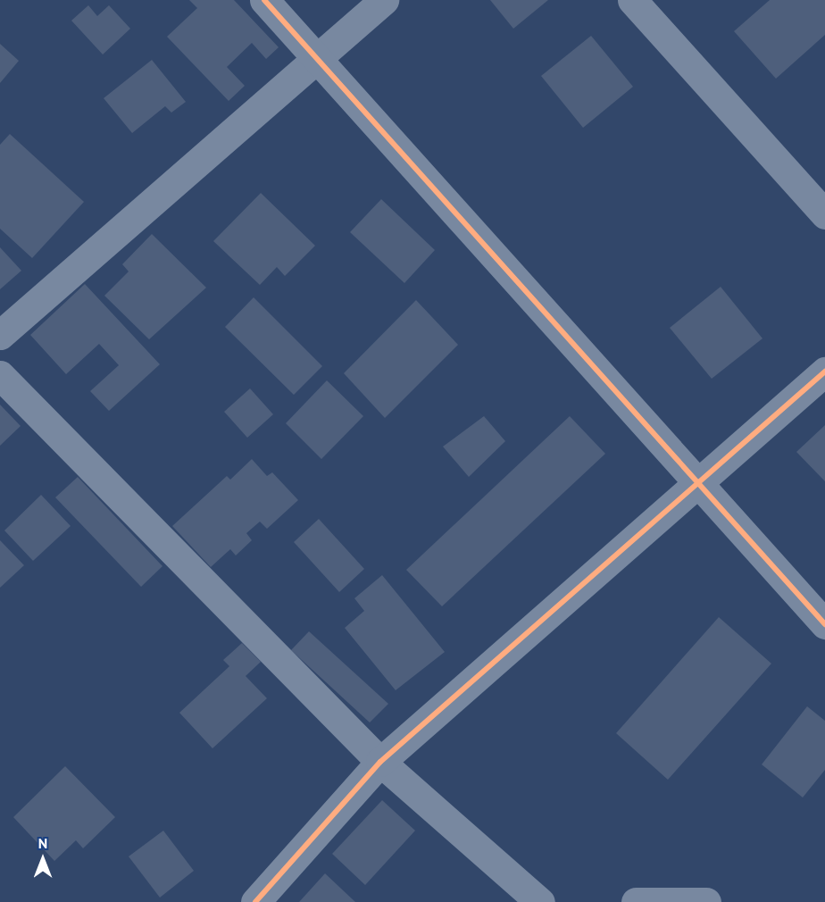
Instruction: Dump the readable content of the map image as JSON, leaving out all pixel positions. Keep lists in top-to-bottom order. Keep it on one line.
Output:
{"north":"top"}
